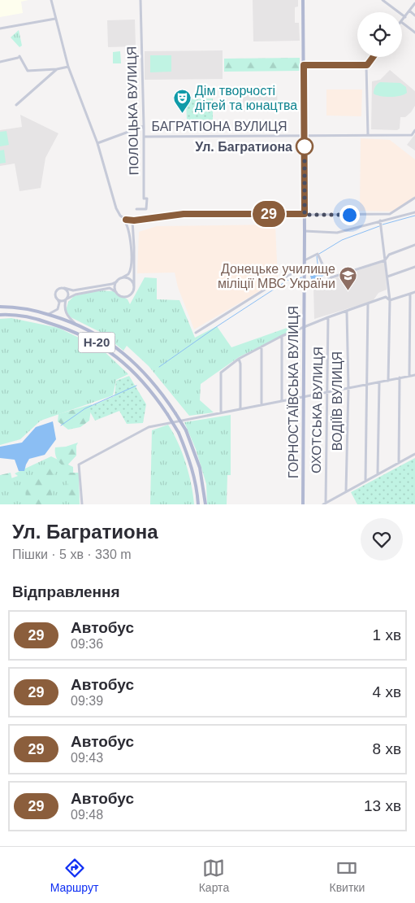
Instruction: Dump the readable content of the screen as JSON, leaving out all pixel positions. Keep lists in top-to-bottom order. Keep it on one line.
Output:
{"streets":{"main road":["Н-20","ГОРНОСТАЇВСЬКА ВУЛИЦЯ"],"street":["ПОЛОЦЬКА ВУЛИЦЯ","БАГРАТІОНА ВУЛИЦЯ","ВОДІЇВ ВУЛИЦЯ","ОХОТСЬКА ВУЛИЦЯ"]},"crossings":[["ПОЛОЦЬКА ВУЛИЦЯ","БАГРАТІОНА ВУЛИЦЯ"]],"places":{"theatre":["Дім творчості дітей та юнацтва"],"other":["Ул. Багратиона"],"school or university":["Донецьке училище міліції МВС України"]},"lines":["bus line 29"],"page":{"on_map":"29","heading":[["Ул. Багратиона","Пішки · 5 хв · 330 m"],"Відправлення"],"list":[{"mark":"29","name":"Автобус","note":"09:36","value":"1 хв"},{"mark":"29","name":"Автобус","note":"09:39","value":"4 хв"},{"mark":"29","name":"Автобус","note":"09:43","value":"8 хв"},{"mark":"29","name":"Автобус","note":"09:48","value":"13 хв"}],"tabs":["Маршрут","Карта","Квитки"]}}
